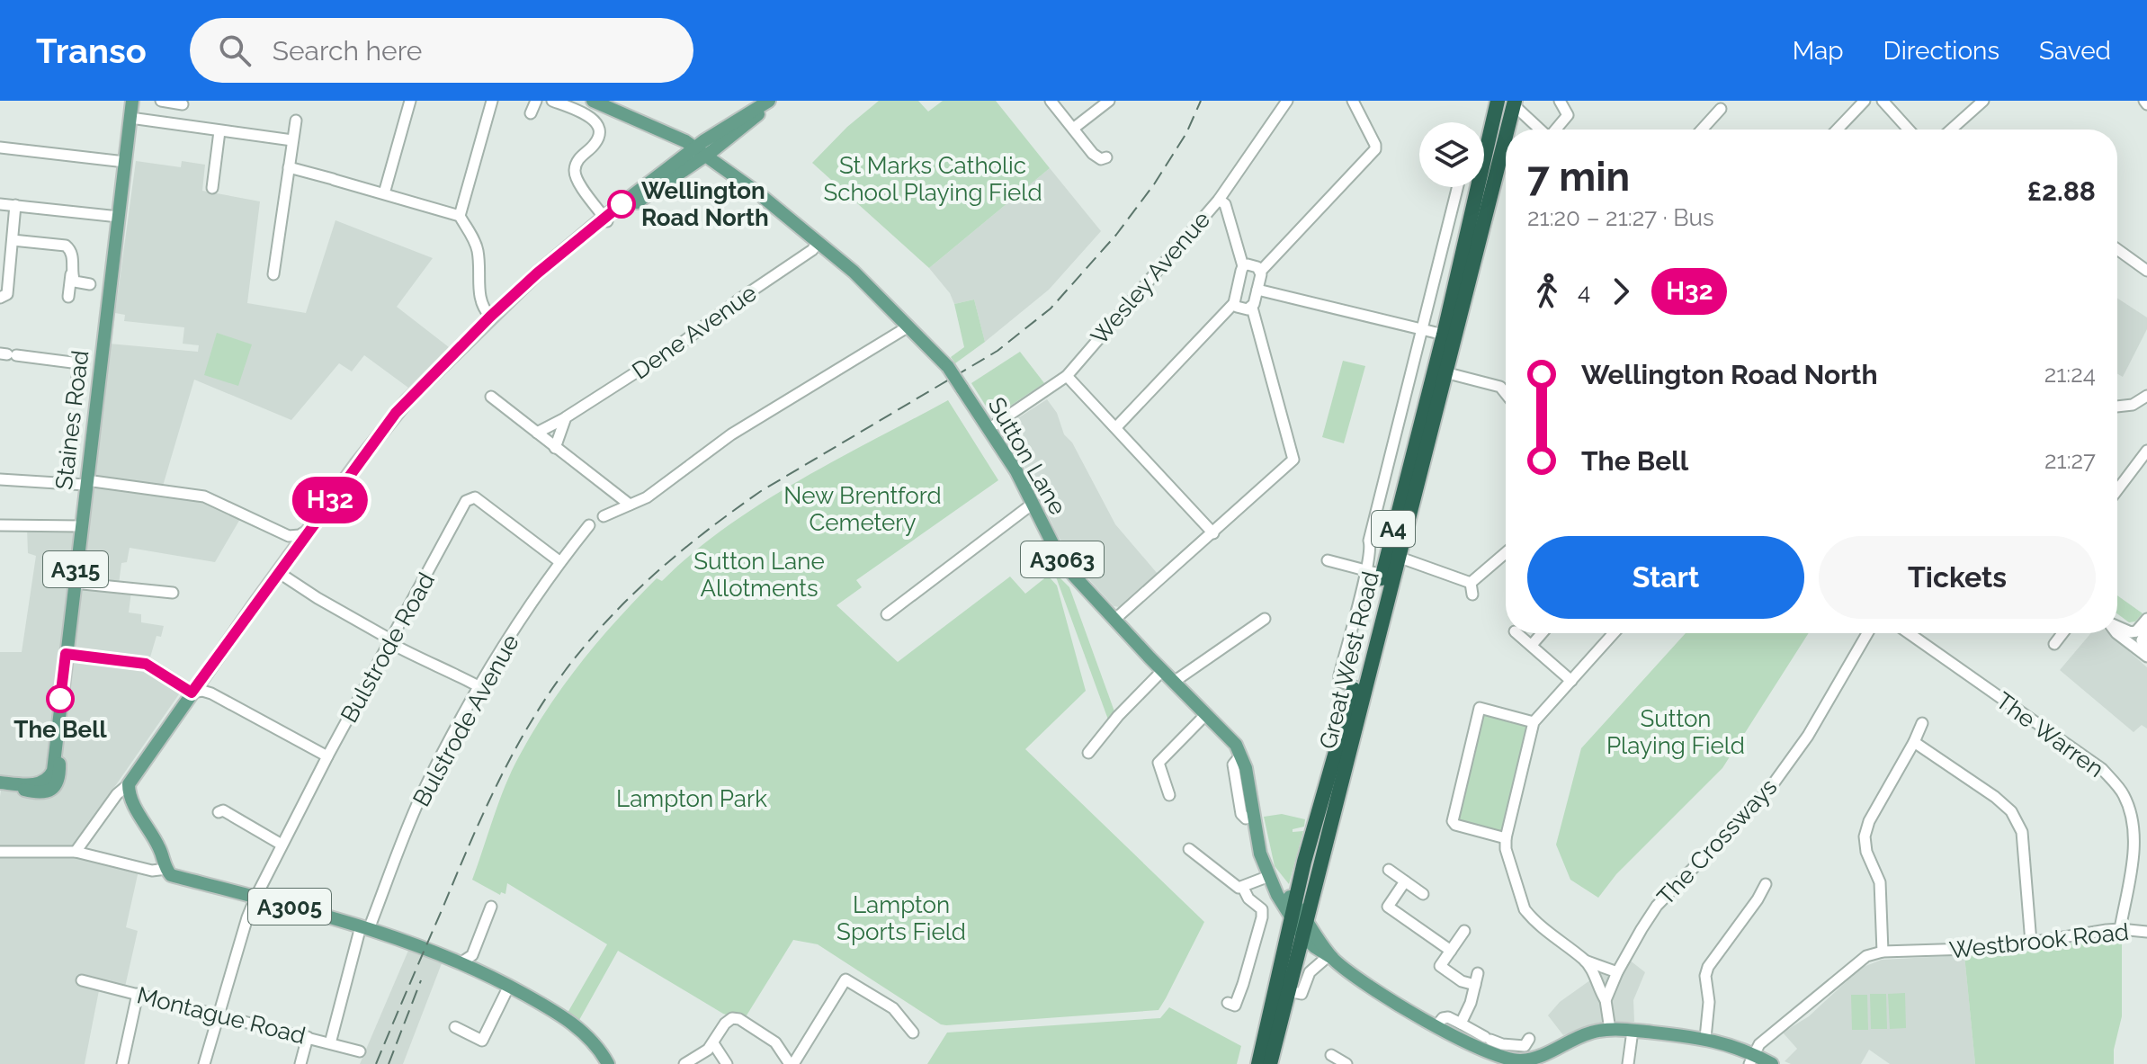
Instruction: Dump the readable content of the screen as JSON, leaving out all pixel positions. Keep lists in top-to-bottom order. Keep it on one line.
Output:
{"streets":{"highway":["A4","Great West Road"],"main road":["Staines Road","Sutton Lane","A3063","A315","A3005"],"street":["Wesley Avenue","Dene Avenue","Bulstrode Road","Bulstrode Avenue","The Warren","The Crossways","Westbrook Road","Montague Road"]},"crossings":[["Wesley Avenue","Sutton Lane"],["Dene Avenue","Sutton Lane"],["Sutton Lane","A3063"],["Sutton Lane","Great West Road"],["A4","Great West Road"],["A3063","Great West Road"],["A3063","Westbrook Road"],["Bulstrode Road","Bulstrode Avenue"],["Bulstrode Road","A3005"],["Bulstrode Road","Montague Road"],["Bulstrode Avenue","A3005"],["Bulstrode Avenue","Montague Road"],["The Warren","Westbrook Road"]],"parks":["St Marks Catholic School Playing Field","New Brentford Cemetery","Sutton Lane Allotments","Sutton Playing Field","Lampton Park","Lampton Sports Field"],"places":["Wellington Road North","The Bell"],"lines":["bus line H32"],"page":{"header":"Transo","search":"Search here","nav":["Map","Directions","Saved"],"on_map":"H32","heading":["7 min","21:20 – 21:27 · Bus","£2.88"],"legs":["4","H32"],"list":[{"name":"Wellington Road North","value":"21:24"},{"name":"The Bell","value":"21:27"}],"buttons":["Start","Tickets"]}}
